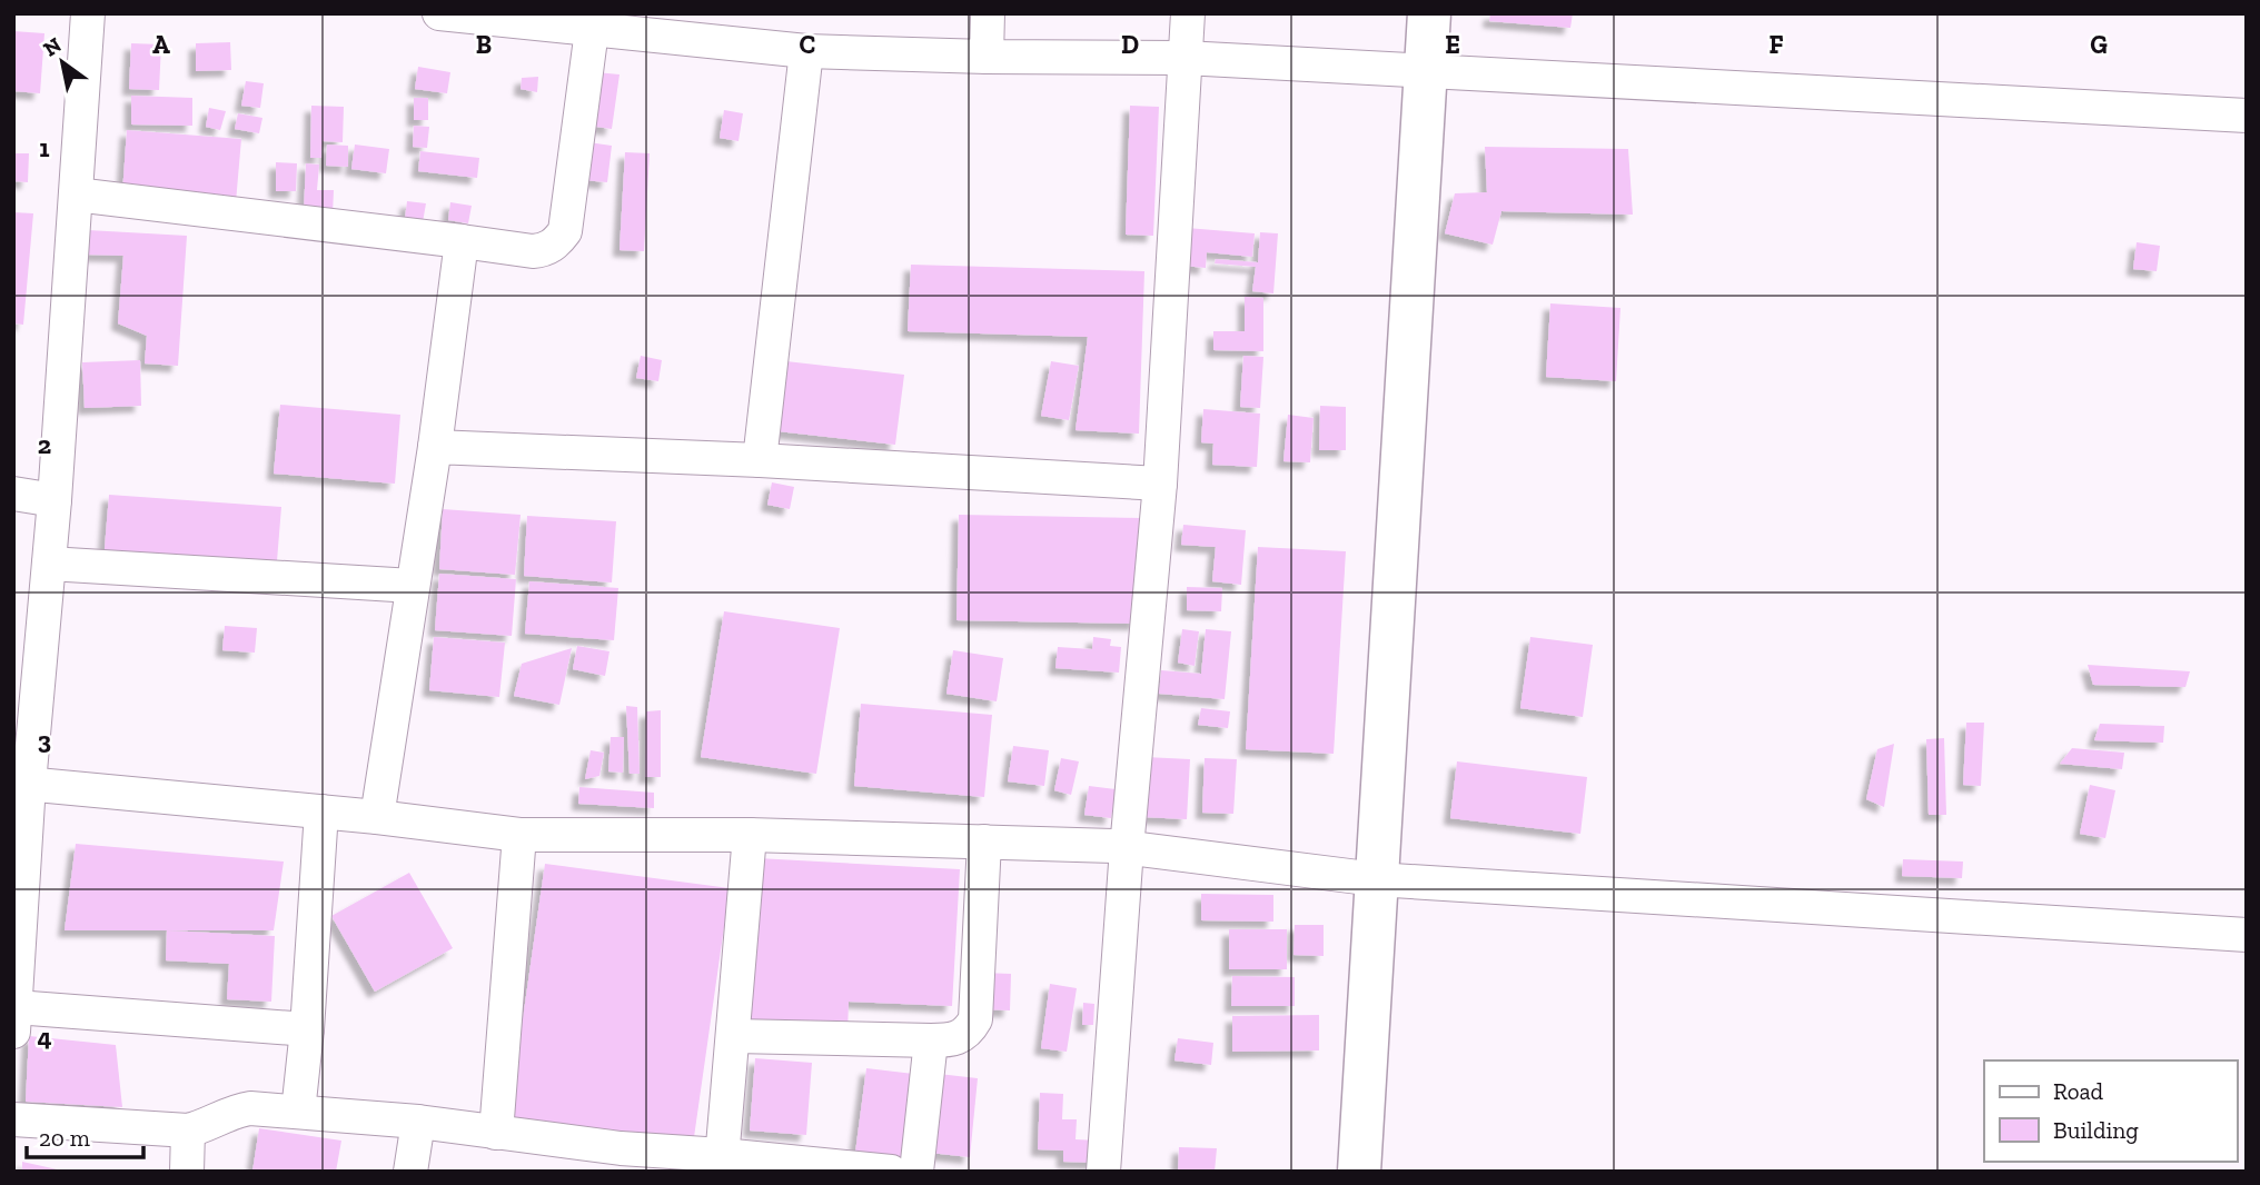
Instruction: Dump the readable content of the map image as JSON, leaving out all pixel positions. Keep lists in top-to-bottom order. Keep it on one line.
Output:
{"legend":["Road","Building"],"scale_bar":"20 m","north":"top left","grid":{"columns":["A","B","C","D","E","F","G"],"rows":["1","2","3","4"]}}
